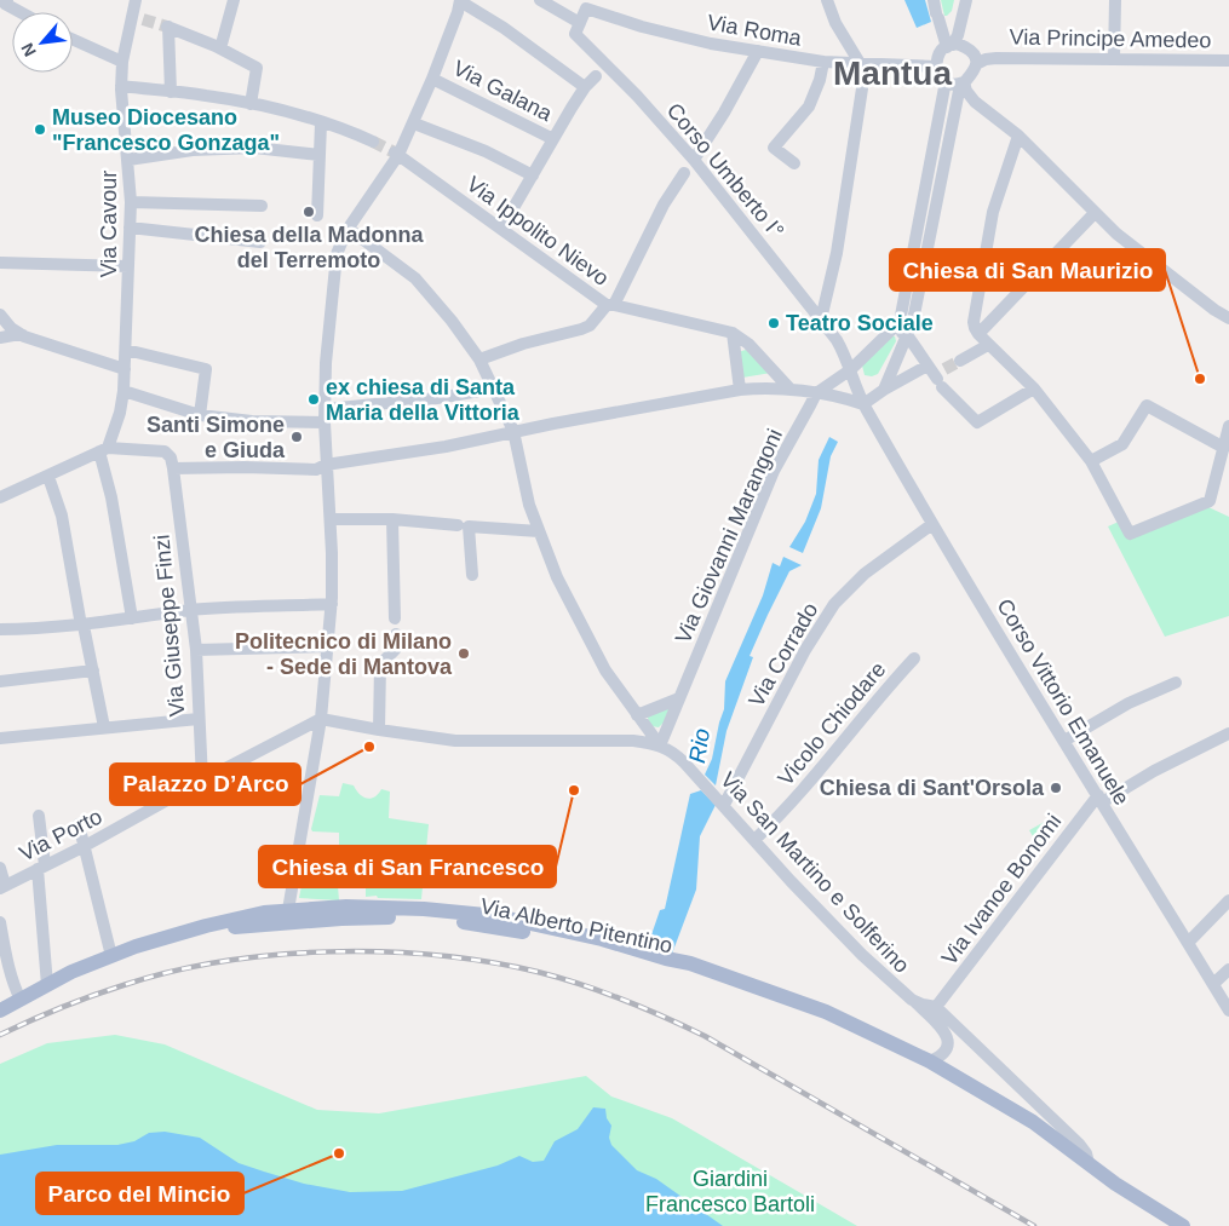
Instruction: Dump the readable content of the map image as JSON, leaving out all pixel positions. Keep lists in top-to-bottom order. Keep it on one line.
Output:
{"streets":{"main road":["Via Alberto Pitentino"],"street":["Via Roma","Via Principe Amedeo","Via Galana","Corso Umberto I°","Via Cavour","Via Ippolito Nievo","Via Giovanni Marangoni","Via Giuseppe Finzi","Via Corrado","Corso Vittorio Emanuele","Vicolo Chiodare","Via Porto","Via San Martino e Solferino","Via Ivanoe Bonomi"]},"crossings":[["Via Roma","Via Principe Amedeo"],["Corso Umberto I°","Corso Vittorio Emanuele"],["Via Giovanni Marangoni","Via San Martino e Solferino"],["Via Giuseppe Finzi","Via Porto"],["Via Corrado","Corso Vittorio Emanuele"],["Via Corrado","Via San Martino e Solferino"],["Corso Vittorio Emanuele","Via Ivanoe Bonomi"],["Vicolo Chiodare","Via San Martino e Solferino"],["Via San Martino e Solferino","Via Ivanoe Bonomi"]],"districts":["Mantua"],"water":["Rio"],"parks":["Giardini Francesco Bartoli"],"places":["Museo Diocesano \"Francesco Gonzaga\"","Chiesa della Madonna del Terremoto","Teatro Sociale","Chiesa di San Maurizio","ex chiesa di Santa Maria della Vittoria","Santi Simone e Giuda","Politecnico di Milano - Sede di Mantova","Palazzo D’Arco","Chiesa di Sant'Orsola","Chiesa di San Francesco","Parco del Mincio"],"north":"bottom left"}
